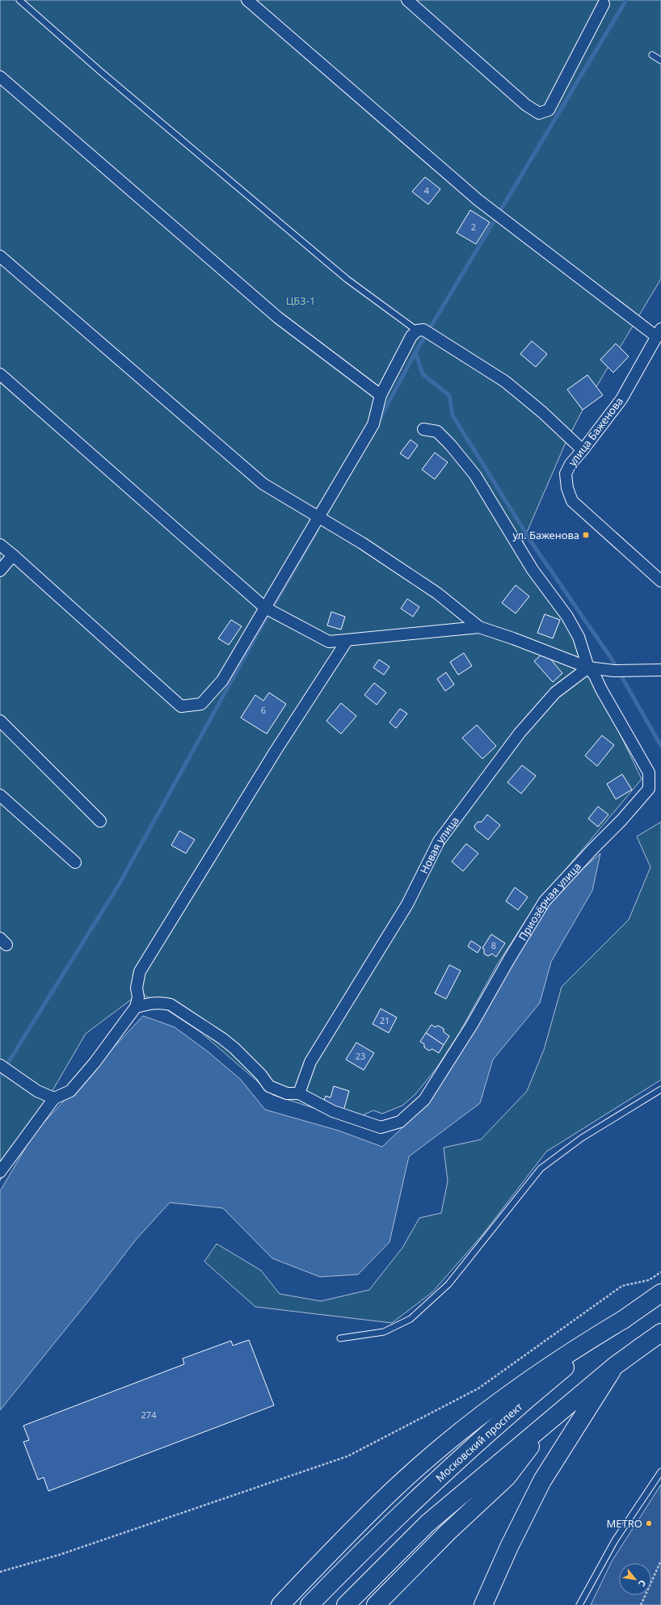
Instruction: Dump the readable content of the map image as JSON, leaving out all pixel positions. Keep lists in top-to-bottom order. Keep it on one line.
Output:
{"streets":{"main road":["Московский проспект"],"street":["улица Баженова","Новая улица","Приозёрная улица"]},"crossings":[["Новая улица","Приозёрная улица"]],"parks":["ЦБЗ-1"],"places":{"transit":["ул. Баженова"],"other":["METRO"]},"house_numbers":["4","2","6","8","21","23","274"],"north":"bottom right"}
